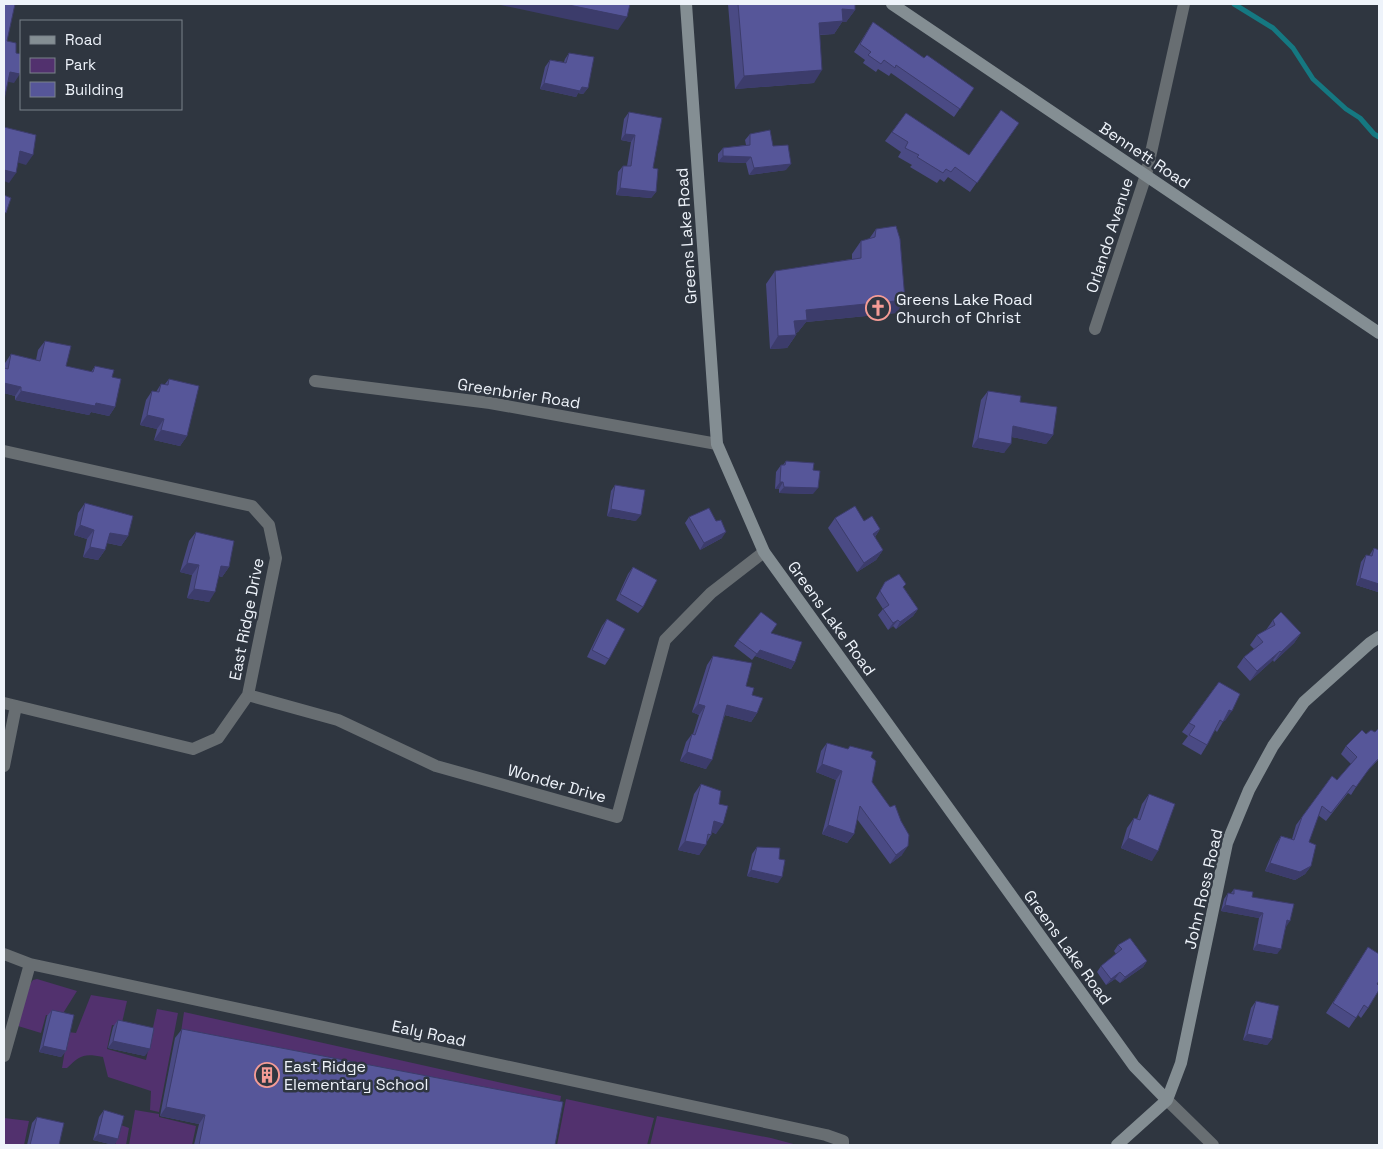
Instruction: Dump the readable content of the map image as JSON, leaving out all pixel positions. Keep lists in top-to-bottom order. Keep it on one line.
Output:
{"streets":{"street":["Bennett Road","Orlando Avenue","Greens Lake Road","Greenbrier Road","East Ridge Drive","Wonder Drive","John Ross Road","Ealy Road"]},"crossings":[["Bennett Road","Orlando Avenue"],["Greens Lake Road","Greenbrier Road"],["Greens Lake Road","Wonder Drive"],["Greens Lake Road","John Ross Road"],["East Ridge Drive","Wonder Drive"]],"places":{"church":["Greens Lake Road Church of Christ"],"building":["East Ridge Elementary School"]},"legend":["Road","Park","Building"]}
